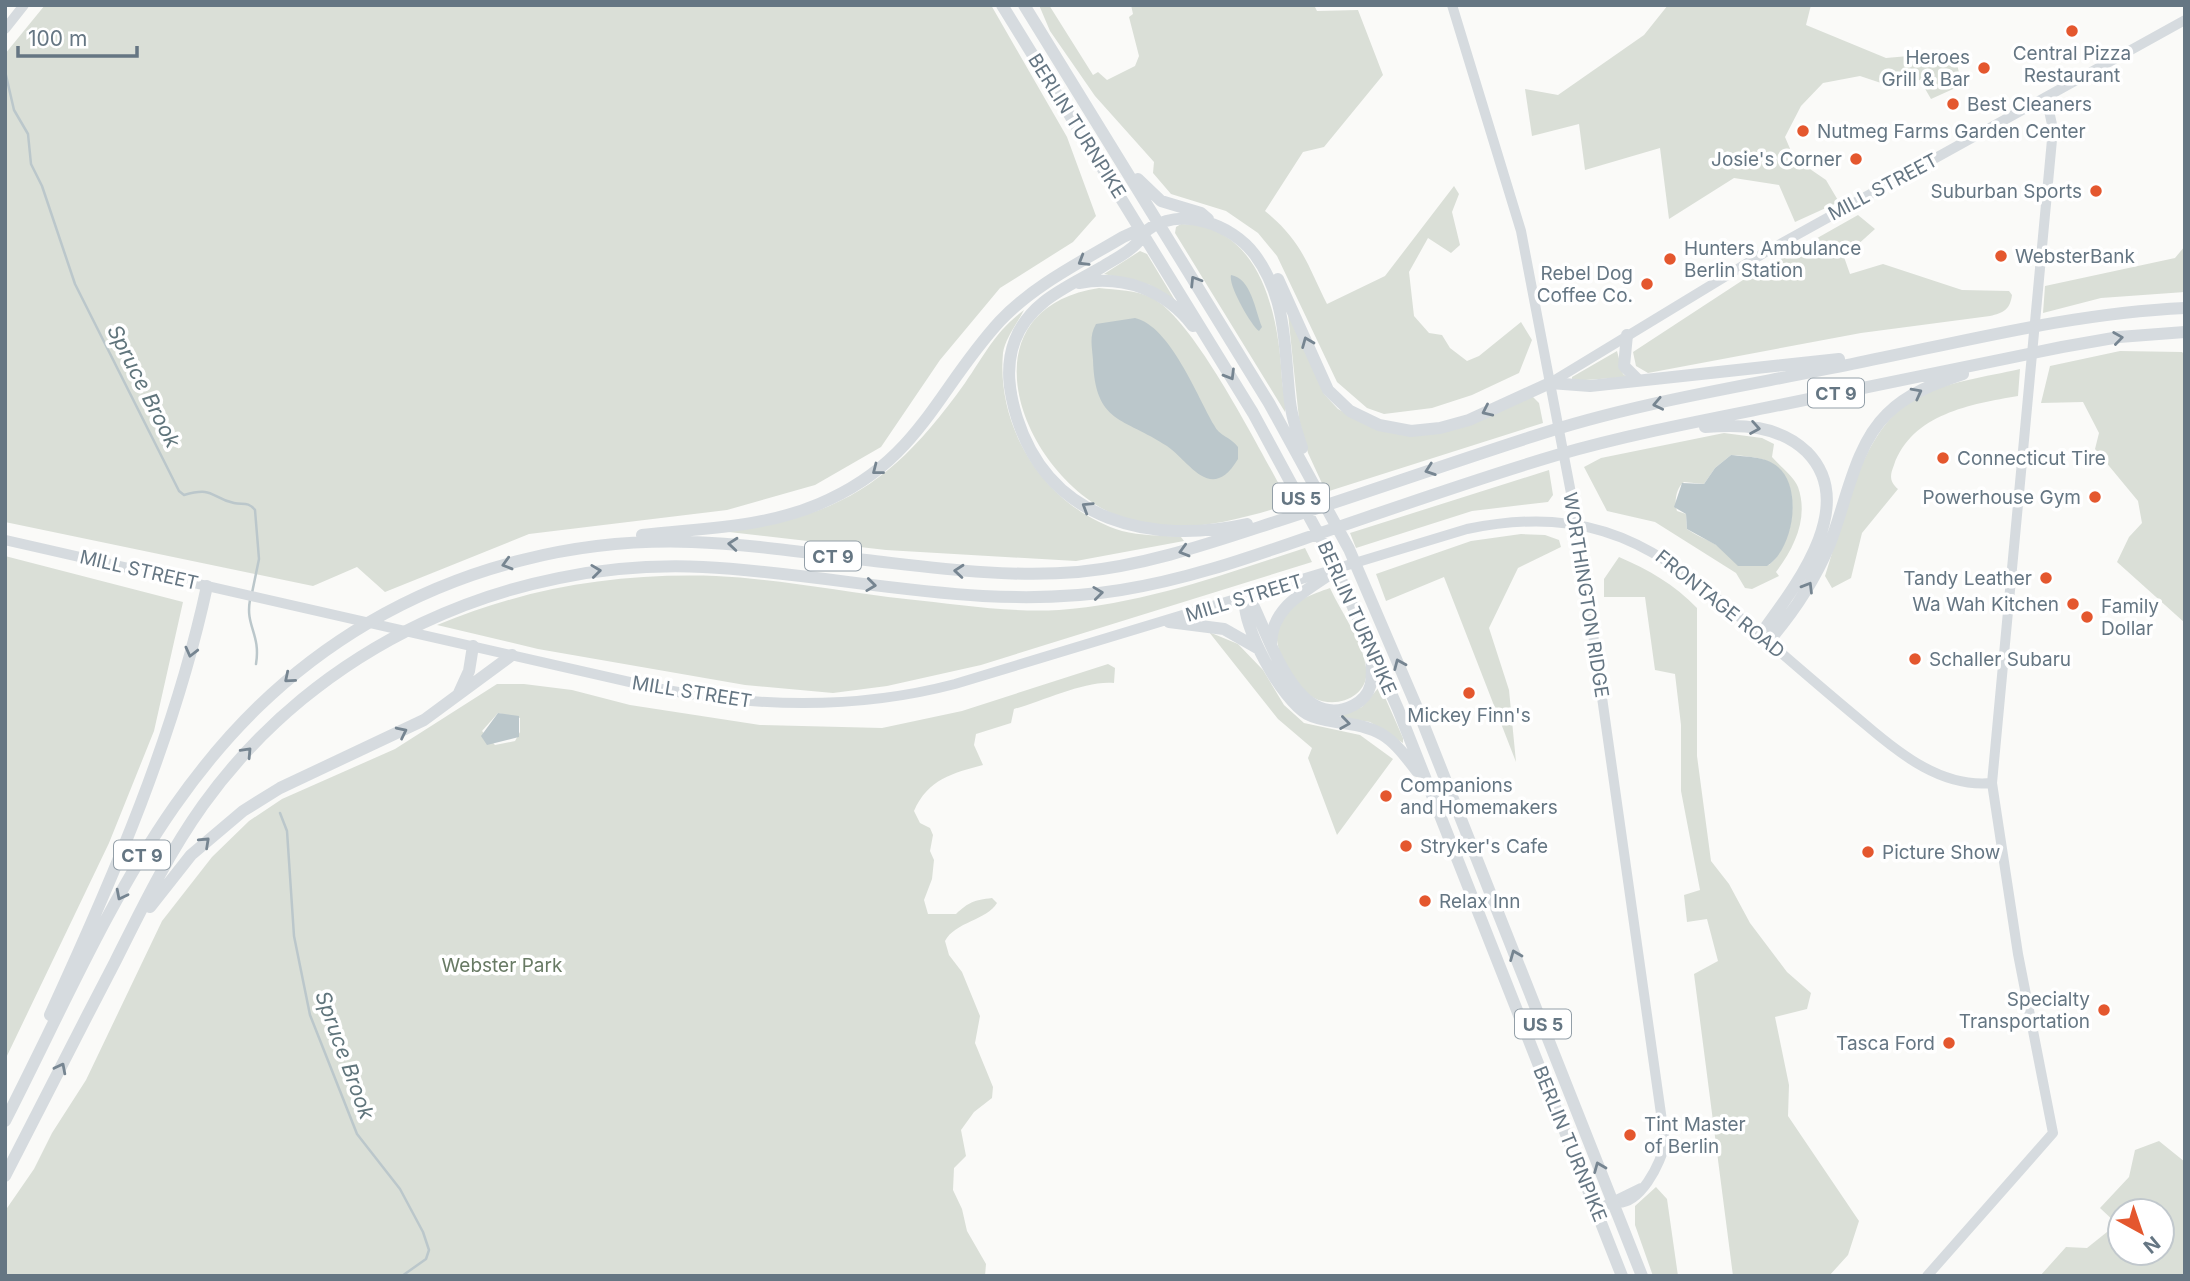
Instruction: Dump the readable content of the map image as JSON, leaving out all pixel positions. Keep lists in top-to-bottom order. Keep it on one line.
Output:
{"streets":{"highway":["BERLIN TURNPIKE","CT 9","US 5"],"main road":["MILL STREET","WORTHINGTON RIDGE","FRONTAGE ROAD"]},"crossings":[["BERLIN TURNPIKE","WORTHINGTON RIDGE"],["MILL STREET","WORTHINGTON RIDGE"],["WORTHINGTON RIDGE","FRONTAGE ROAD"]],"water":["Spruce Brook"],"parks":["Webster Park"],"places":["Central Pizza Restaurant","Heroes Grill & Bar","Best Cleaners","Nutmeg Farms Garden Center","Josie's Corner","Suburban Sports","WebsterBank","Hunters Ambulance Berlin Station","Rebel Dog Coffee Co.","Connecticut Tire","Powerhouse Gym","Tandy Leather","Wa Wah Kitchen","Family Dollar","Schaller Subaru","Mickey Finn's","Companions and Homemakers","Stryker's Cafe","Picture Show","Relax Inn","Specialty Transportation","Tasca Ford","Tint Master of Berlin"],"scale_bar":"100 m","north":"bottom right"}
